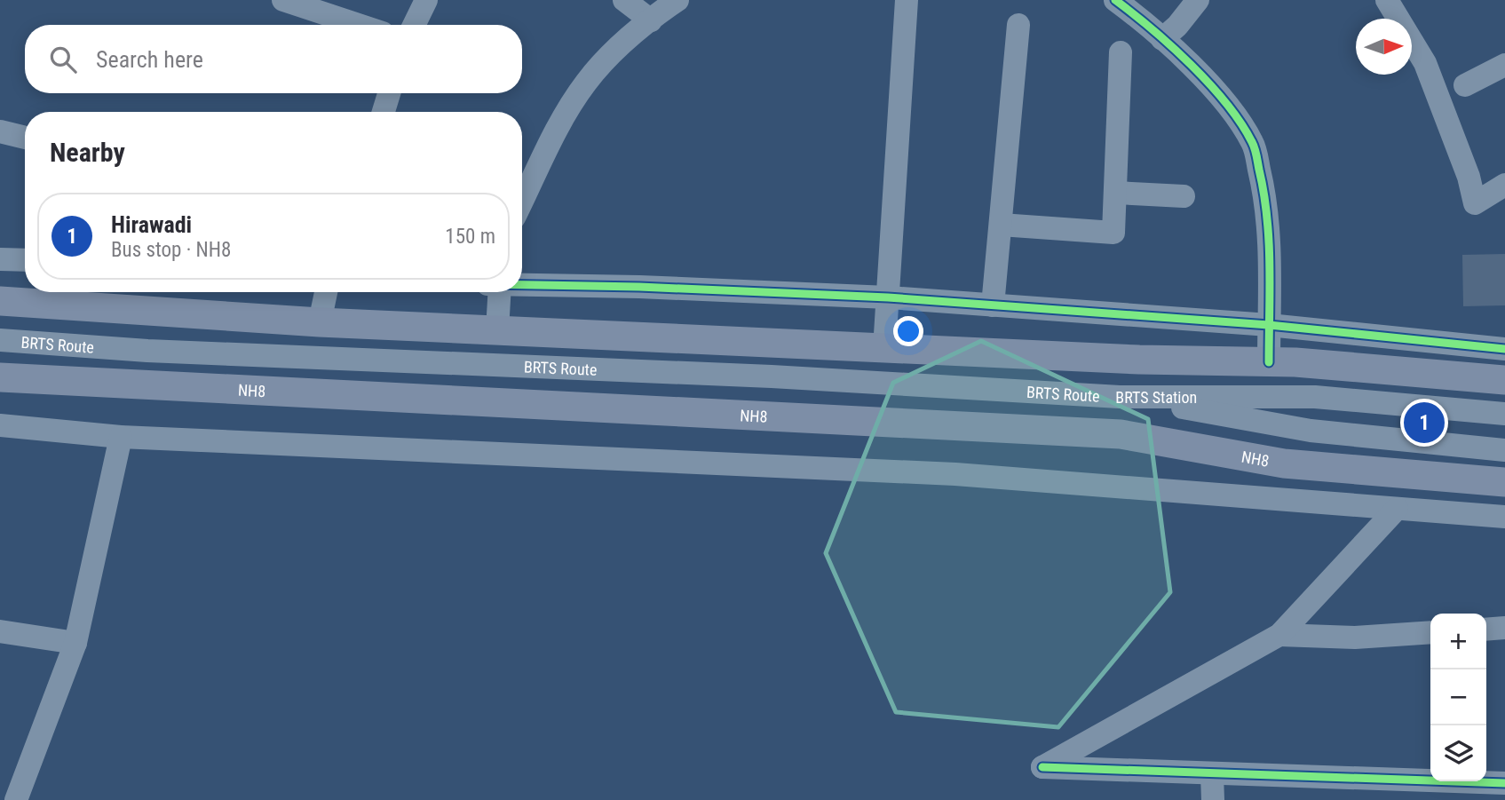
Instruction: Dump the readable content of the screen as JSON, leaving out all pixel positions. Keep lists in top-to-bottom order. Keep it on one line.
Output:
{"streets":{"main road":["NH8"],"street":["BRTS Route","BRTS Station"]},"crossings":[["BRTS Route","BRTS Station"]],"north":"right","page":{"search":"Search here","heading":"Nearby","list":[{"mark":"1","name":"Hirawadi","note":"Bus stop · NH8","value":"150 m"}],"pins":"1","map_buttons":["+","−"]}}
